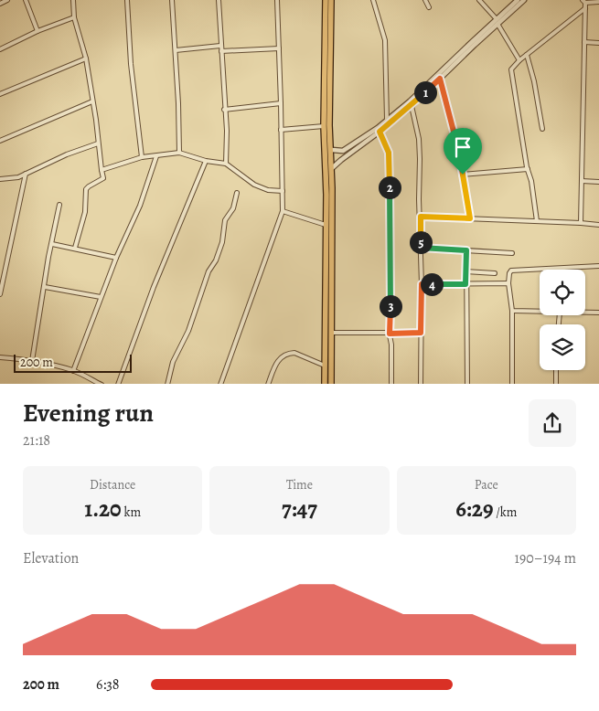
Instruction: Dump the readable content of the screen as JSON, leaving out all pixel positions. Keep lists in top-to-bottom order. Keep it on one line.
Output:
{"scale_bar":"200 m","page":{"pins":["1","2","5","4","3"],"scale":"200 m","heading":["Evening run","21:18"],"stats":[["Distance","1.20 km"],["Time","7:47"],["Pace","6:29 /km"]],"chart":["Elevation","190–194 m"],"list":[{"name":"200 m","note":"6:38"}]}}
